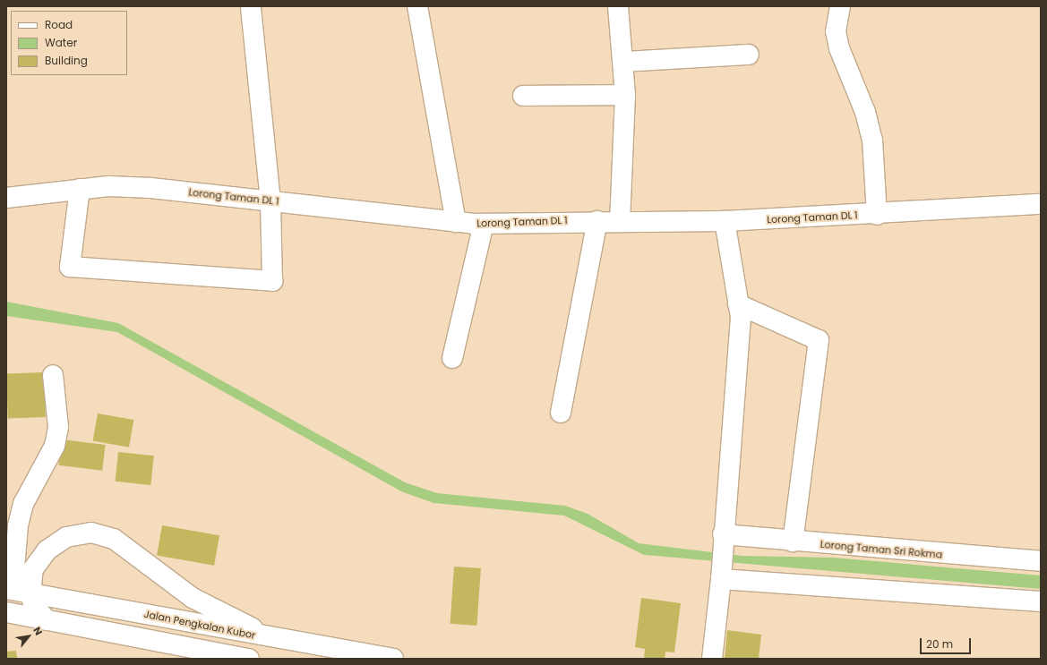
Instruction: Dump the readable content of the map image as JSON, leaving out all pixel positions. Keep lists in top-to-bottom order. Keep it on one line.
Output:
{"streets":{"street":["Lorong Taman DL 1","Lorong Taman Sri Rokma","Jalan Pengkalan Kubor"]},"legend":["Road","Water","Building"],"scale_bar":"20 m","north":"top right"}
